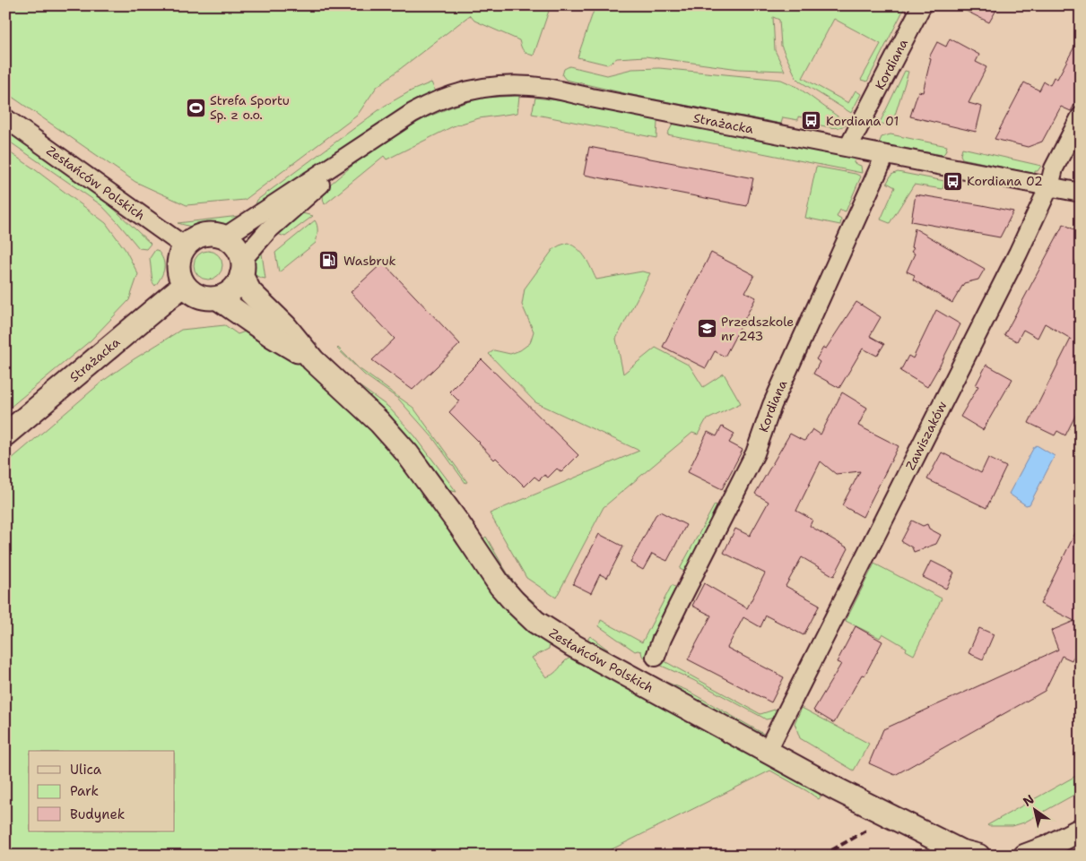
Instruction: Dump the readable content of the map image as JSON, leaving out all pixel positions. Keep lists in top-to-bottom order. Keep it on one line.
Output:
{"streets":{"main road":["Strażacka","Zesłańców Polskich"],"street":["Kordiana","Zawiszaków"]},"crossings":[["Kordiana","Strażacka"],["Strażacka","Zesłańców Polskich"],["Strażacka","Zawiszaków"],["Zesłańców Polskich","Zawiszaków"]],"places":{"sports":["Strefa Sportu Sp. z o.o."],"bus stop":["Kordiana 01","Kordiana 02"],"fuel station":["Wasbruk"],"school or university":["Przedszkole nr 243"]},"legend":["Ulica","Park","Budynek"],"north":"top left"}
